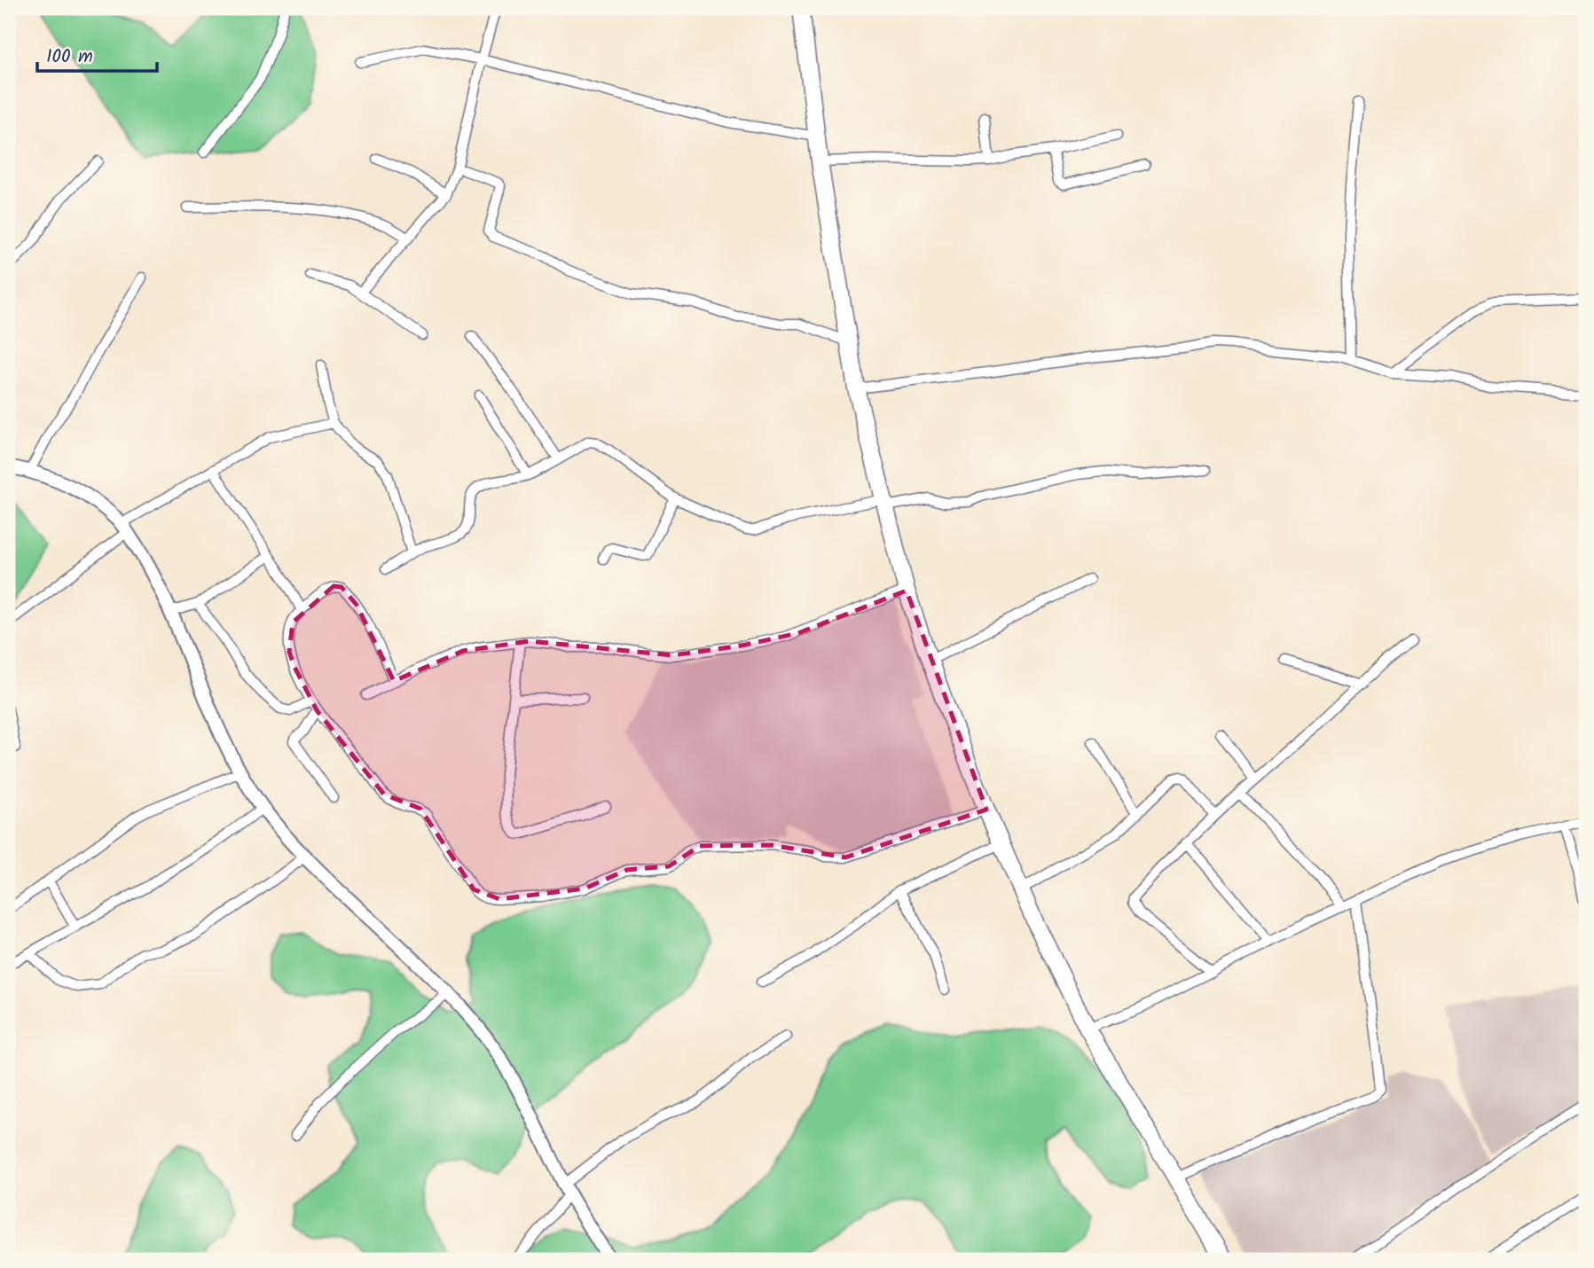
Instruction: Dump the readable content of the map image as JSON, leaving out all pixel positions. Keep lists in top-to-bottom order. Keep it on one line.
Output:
{"scale_bar":"100 m"}
